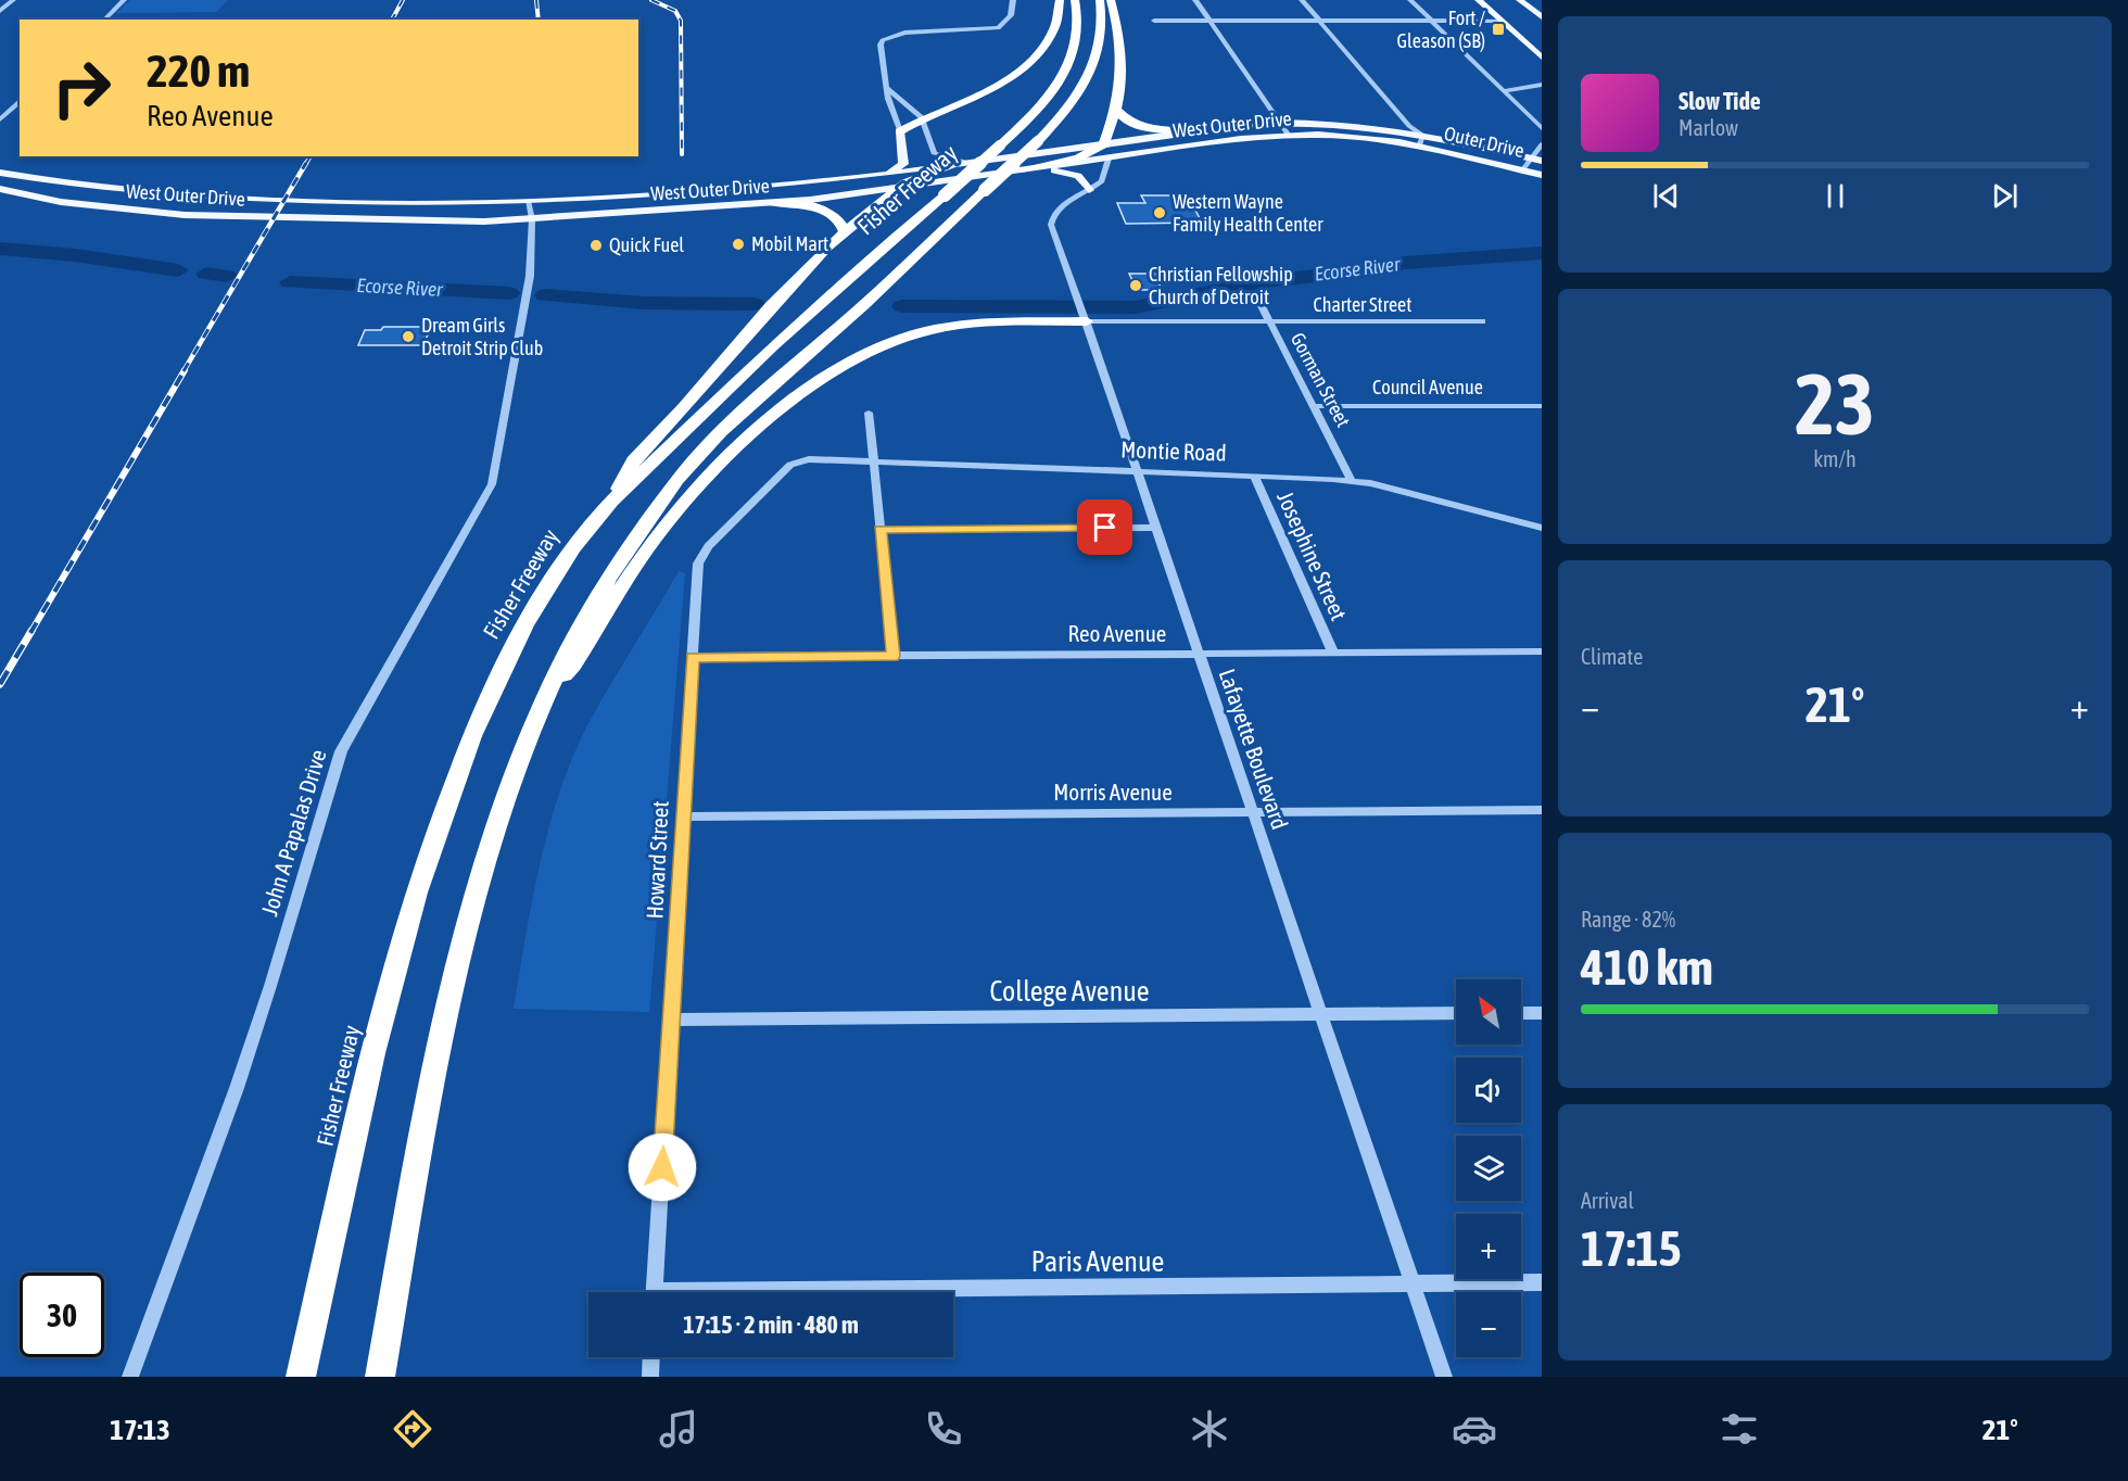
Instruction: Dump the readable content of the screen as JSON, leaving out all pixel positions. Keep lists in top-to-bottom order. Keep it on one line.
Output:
{"streets":{"highway":["Fisher Freeway"],"main road":["West Outer Drive","Outer Drive"],"street":["Charter Street","Gorman Street","Council Avenue","Montie Road","Josephine Street","Reo Avenue","Lafayette Boulevard","Morris Avenue","John A Papalas Drive","Howard Street","College Avenue","Paris Avenue"]},"crossings":[["West Outer Drive","Outer Drive"],["West Outer Drive","Lafayette Boulevard"],["West Outer Drive","John A Papalas Drive"],["Charter Street","Gorman Street"],["Charter Street","Lafayette Boulevard"],["Gorman Street","Council Avenue"],["Gorman Street","Montie Road"],["Montie Road","Josephine Street"],["Montie Road","Lafayette Boulevard"],["Montie Road","Howard Street"],["Josephine Street","Reo Avenue"],["Reo Avenue","Lafayette Boulevard"],["Reo Avenue","Howard Street"],["Lafayette Boulevard","Morris Avenue"],["Lafayette Boulevard","College Avenue"],["Lafayette Boulevard","Paris Avenue"],["Morris Avenue","Howard Street"],["Howard Street","College Avenue"]],"water":["Ecorse River"],"places":{"transit":["Fort / Gleason (SB)"],"other":["Western Wayne Family Health Center","Mobil Mart","Quick Fuel","Christian Fellowship Church of Detroit","Dream Girls Detroit Strip Club"]},"north":"top left","page":{"turn":["220 m","Reo Avenue"],"song":["Slow Tide","Marlow"],"tile":[["23","km/h"],"Climate",["Range · 82%","410 km"],["Arrival","17:15"]],"heat":["−","21°","+"],"map_buttons":["+","−"],"limit":"30","trip":"17:15 · 2 min · 480 m","tabs":["17:13","21°"]}}
